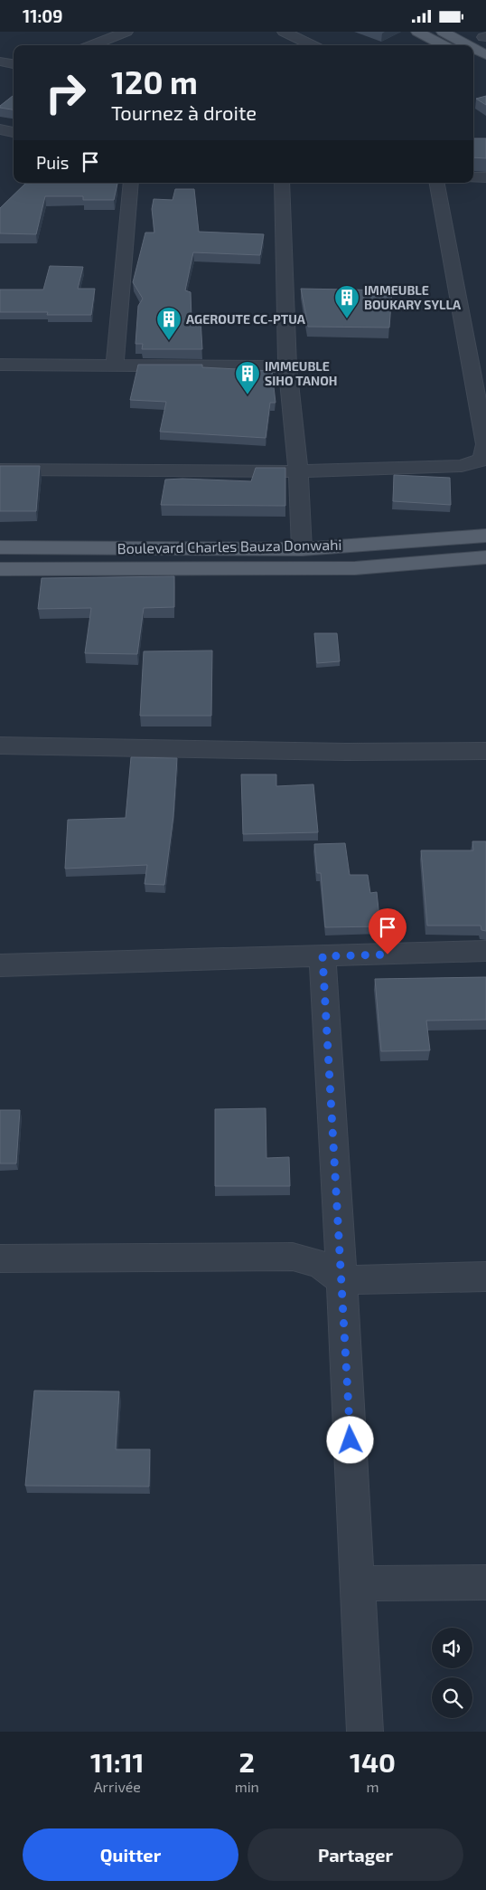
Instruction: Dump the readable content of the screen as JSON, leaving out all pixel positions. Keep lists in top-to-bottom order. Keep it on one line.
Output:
{"streets":{"main road":["Boulevard Charles Bauza Donwahi"]},"places":{"building":["IMMEUBLE BOUKARY SYLLA","AGEROUTE CC-PTUA","IMMEUBLE SIHO TANOH"]},"page":{"status":"11:09","turn":["120 m","Tournez à droite"],"then":"Puis","eta":["11:11","Arrivée","2","min","140","m"],"buttons":["Quitter","Partager"]}}
